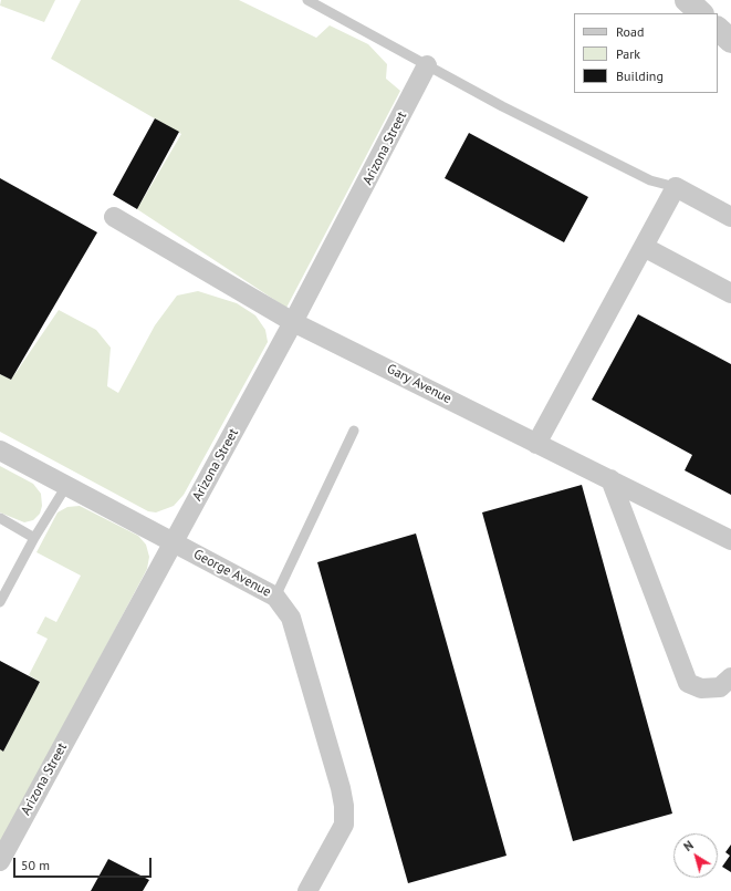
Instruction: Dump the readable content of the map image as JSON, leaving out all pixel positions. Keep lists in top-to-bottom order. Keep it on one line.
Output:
{"streets":{"street":["Arizona Street","Gary Avenue","George Avenue"]},"crossings":[["Arizona Street","Gary Avenue"],["Arizona Street","George Avenue"]],"legend":["Road","Park","Building"],"scale_bar":"50 m","north":"top left"}
